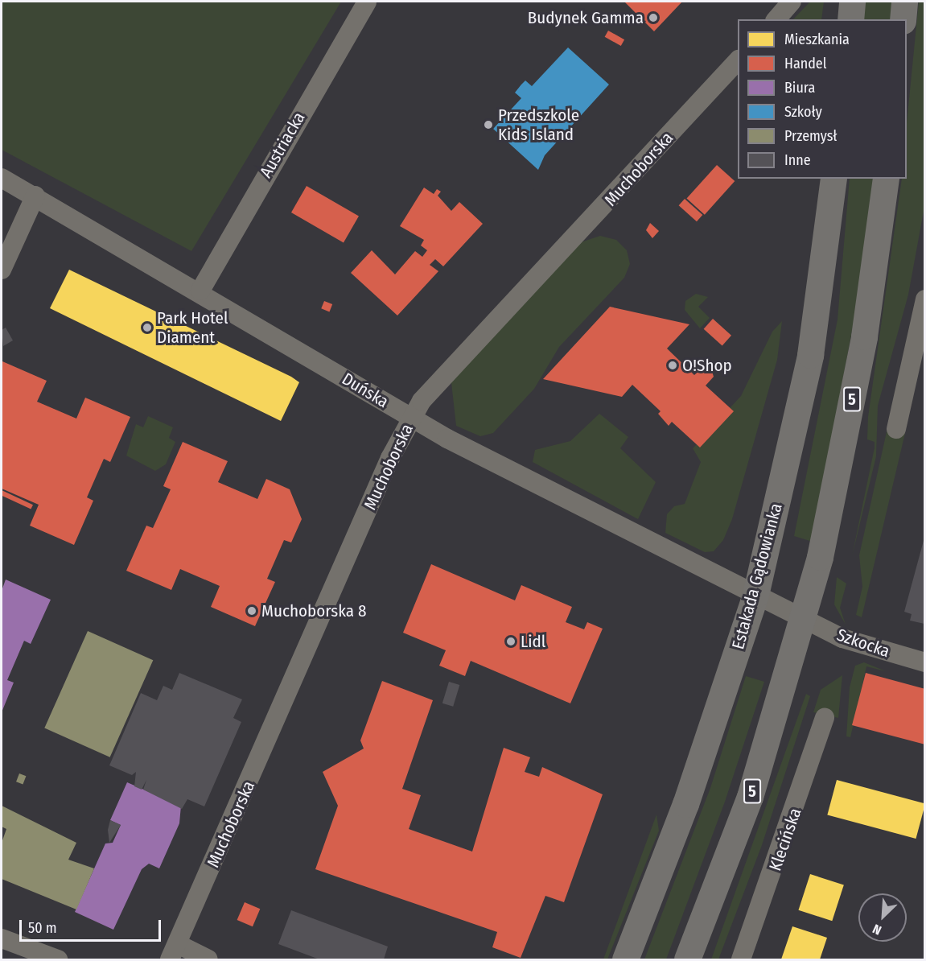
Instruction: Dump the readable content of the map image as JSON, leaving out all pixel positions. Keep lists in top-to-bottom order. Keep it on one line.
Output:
{"streets":{"main road":["5","Estakada Gądowianka"],"street":["Austriacka","Muchoborska","Duńska","Szkocka","Klecińska"]},"crossings":[["Austriacka","Duńska"],["Muchoborska","Duńska"],["Duńska","Estakada Gądowianka"],["Duńska","Szkocka"],["5","Szkocka"],["Estakada Gądowianka","Szkocka"]],"places":["Budynek Gamma","Przedszkole Kids Island","Park Hotel Diament","O!Shop","Muchoborska 8","Lidl"],"legend":["Mieszkania","Handel","Biura","Szkoły","Przemysł","Inne"],"scale_bar":"50 m","north":"bottom left"}
